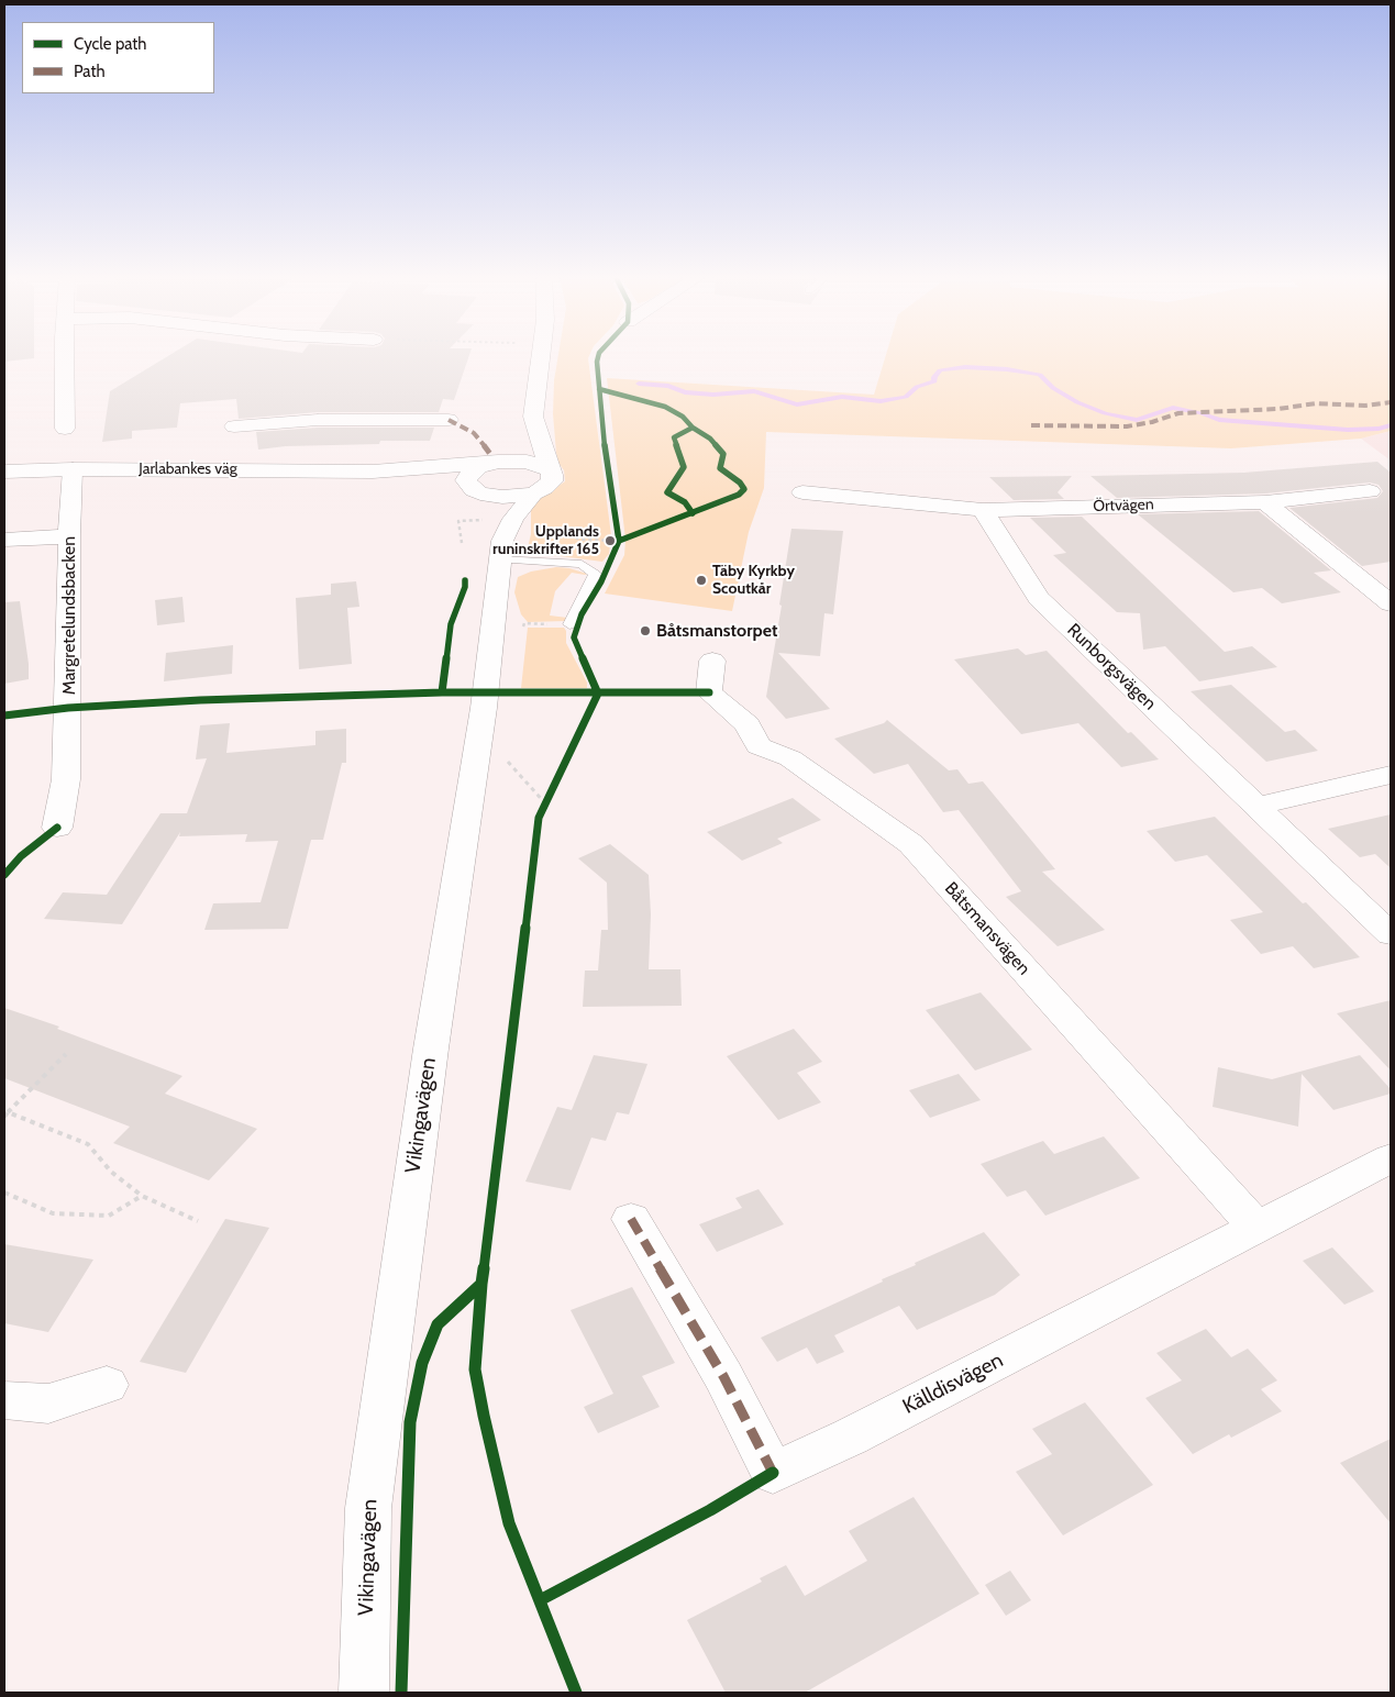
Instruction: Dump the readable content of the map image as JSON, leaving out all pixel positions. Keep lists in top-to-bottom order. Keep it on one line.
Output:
{"streets":{"street":["Jarlabankes väg","Örtvägen","Margretelundsbacken","Runborgsvägen","Båtsmansvägen","Vikingavägen","Källdisvägen"]},"crossings":[["Jarlabankes väg","Margretelundsbacken"],["Örtvägen","Runborgsvägen"],["Båtsmansvägen","Källdisvägen"]],"places":["Upplands runinskrifter 165","Täby Kyrkby Scoutkår","Båtsmanstorpet"],"legend":["Cycle path","Path"]}
